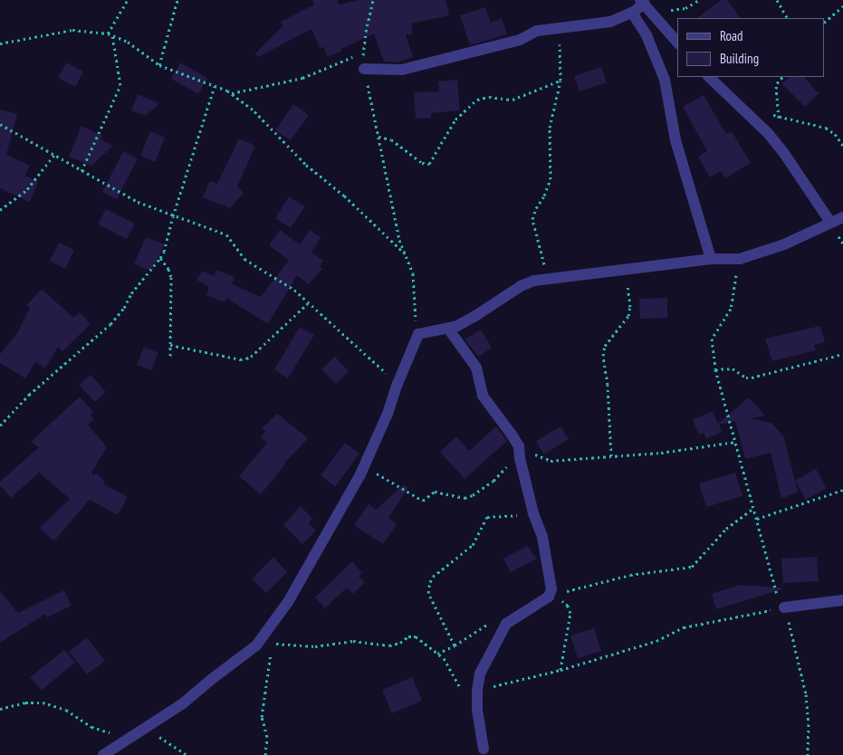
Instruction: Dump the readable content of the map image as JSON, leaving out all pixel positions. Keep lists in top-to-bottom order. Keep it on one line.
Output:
{"legend":["Road","Building"]}
